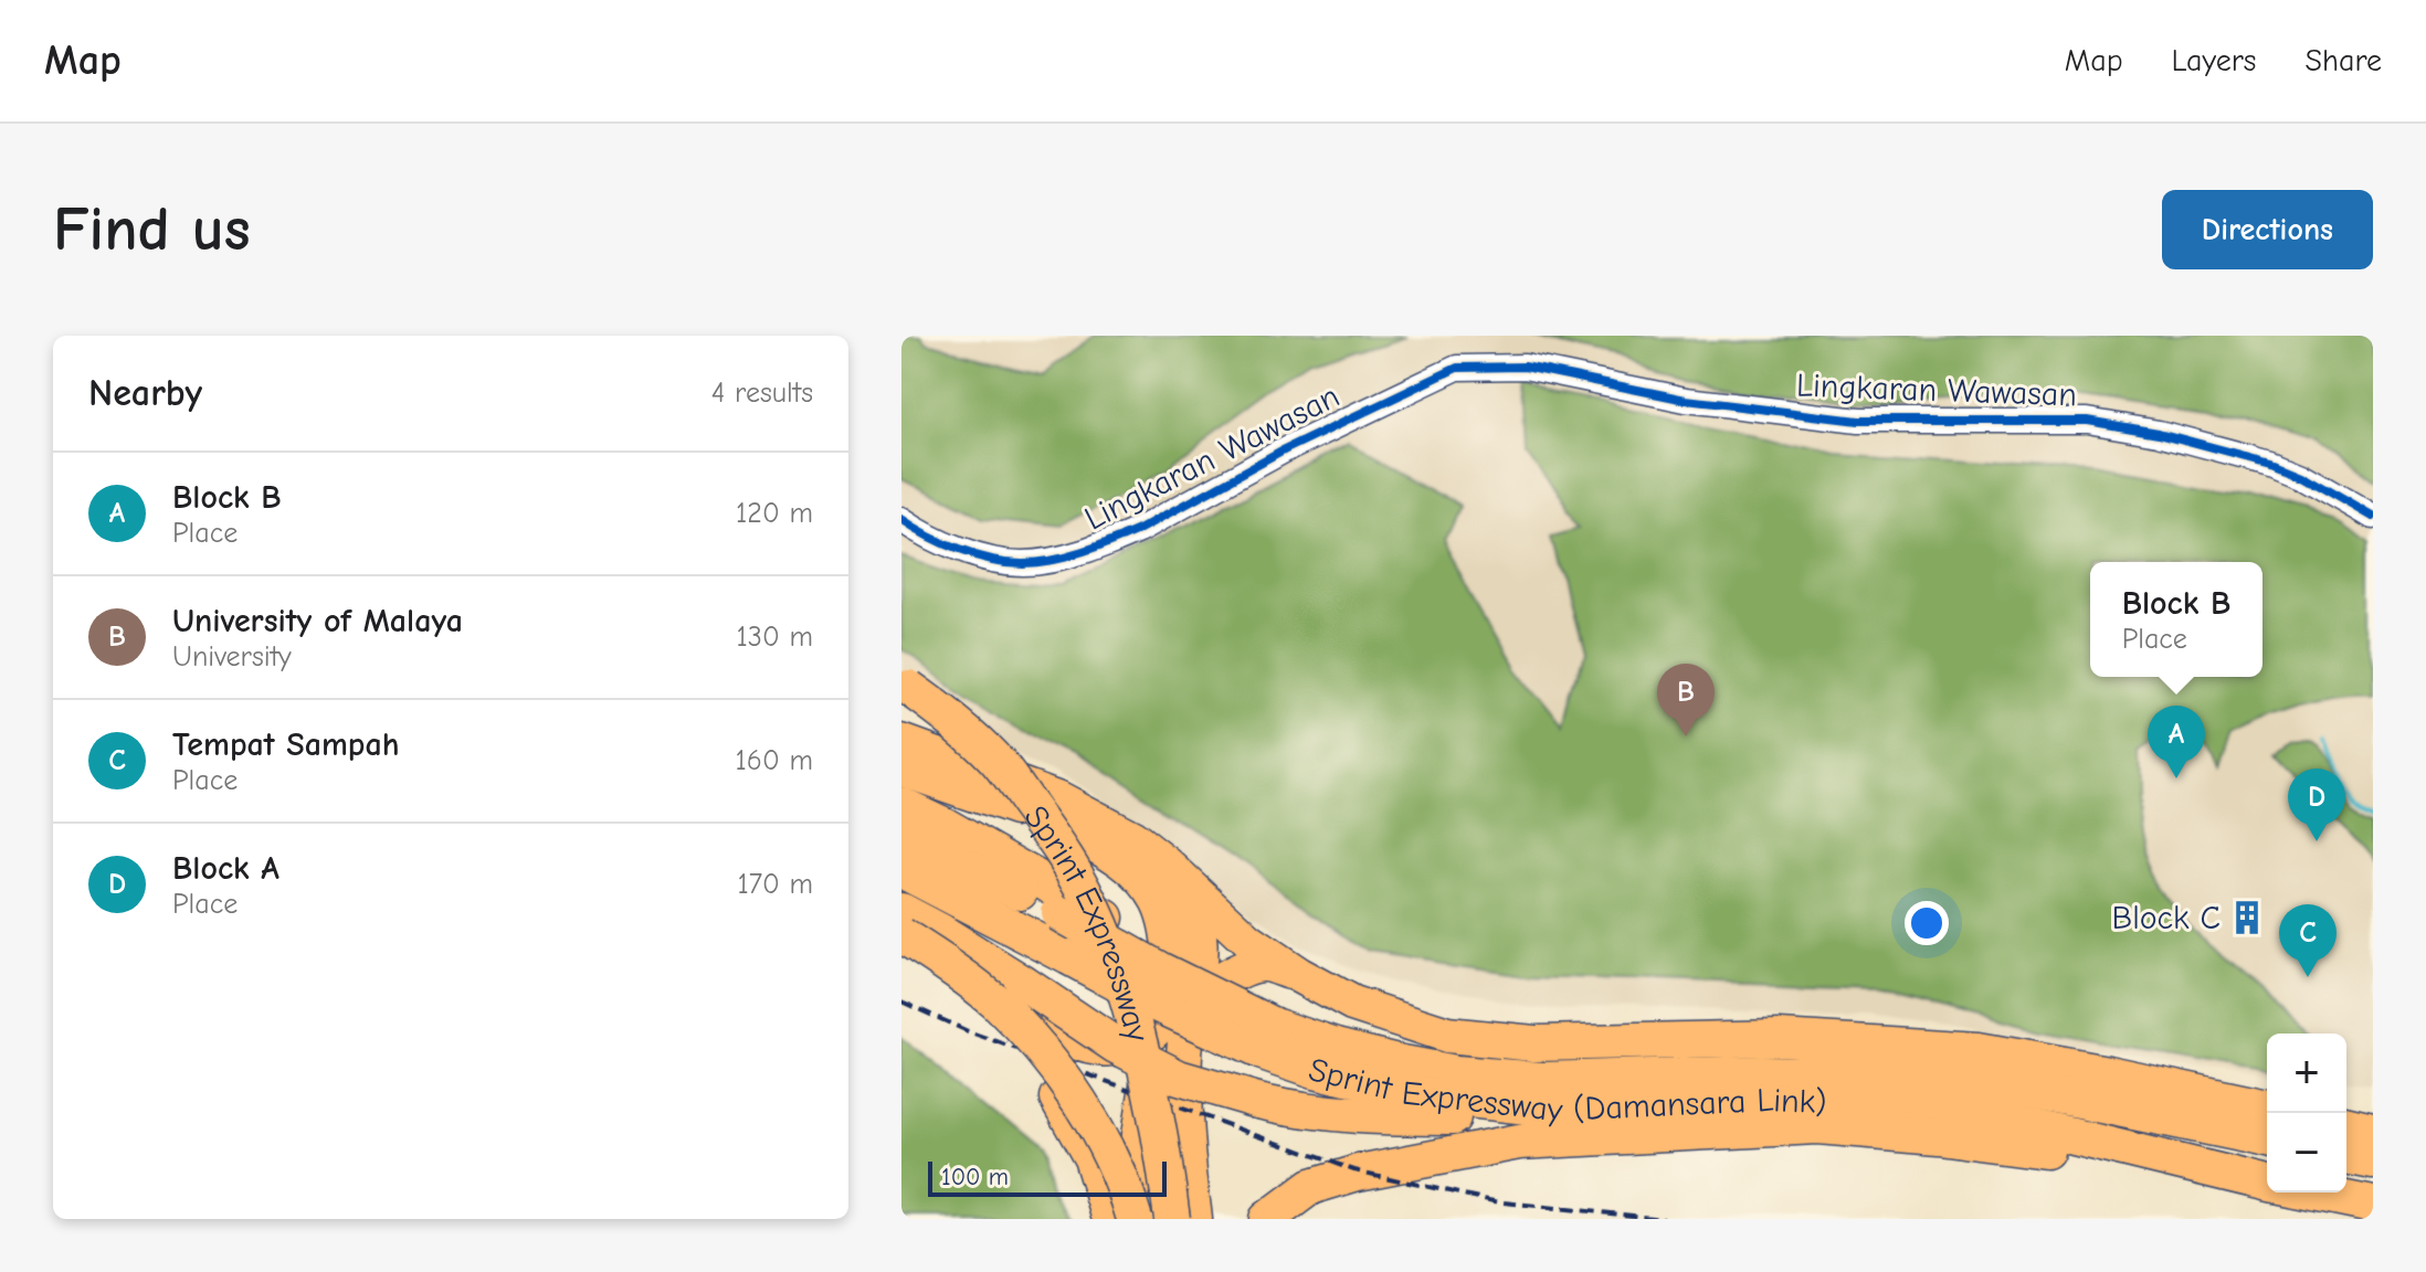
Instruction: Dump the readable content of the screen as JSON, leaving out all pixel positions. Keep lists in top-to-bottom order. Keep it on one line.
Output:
{"streets":{"highway":["Sprint Expressway","Sprint Expressway (Damansara Link)"],"street":["Lingkaran Wawasan"]},"places":{"building":["Block C"]},"scale_bar":"100 m","page":{"header":"Map","nav":["Map","Layers","Share"],"buttons":"Directions","title":"Find us","heading":["Nearby","4 results"],"list":[{"mark":"A","name":"Block B","note":"Place","value":"120 m"},{"mark":"B","name":"University of Malaya","note":"University","value":"130 m"},{"mark":"C","name":"Tempat Sampah","note":"Place","value":"160 m"},{"mark":"D","name":"Block A","note":"Place","value":"170 m"}],"popup":["Block B","Place"],"pins":["B","A","D","C"],"map_buttons":["+","−"],"scale":"100 m"}}
